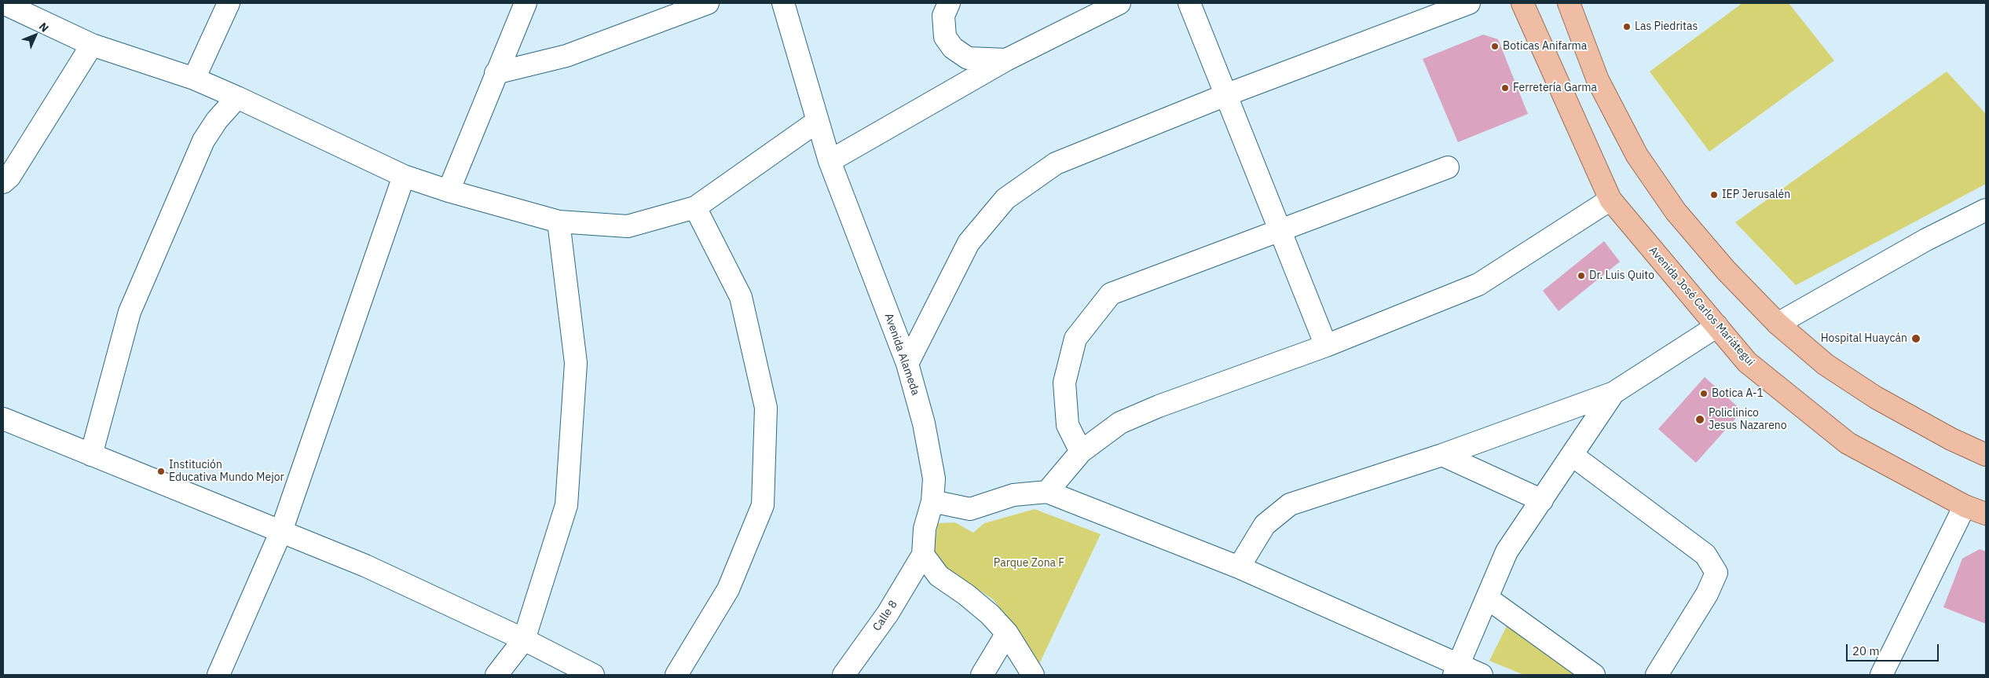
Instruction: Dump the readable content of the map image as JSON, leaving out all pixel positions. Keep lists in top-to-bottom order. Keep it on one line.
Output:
{"streets":{"main road":["Avenida José Carlos Mariátegui"],"street":["Avenida Alameda","Calle 8"]},"crossings":[["Avenida Alameda","Calle 8"]],"parks":["Parque Zona F"],"places":["Las Piedritas","Boticas Anifarma","Ferretería Garma","IEP Jerusalén","Dr. Luis Quito","Hospital Huaycán","Botica A-1","Policlinico Jesus Nazareno","Institución Educativa Mundo Mejor"],"scale_bar":"20 m","north":"top right"}
